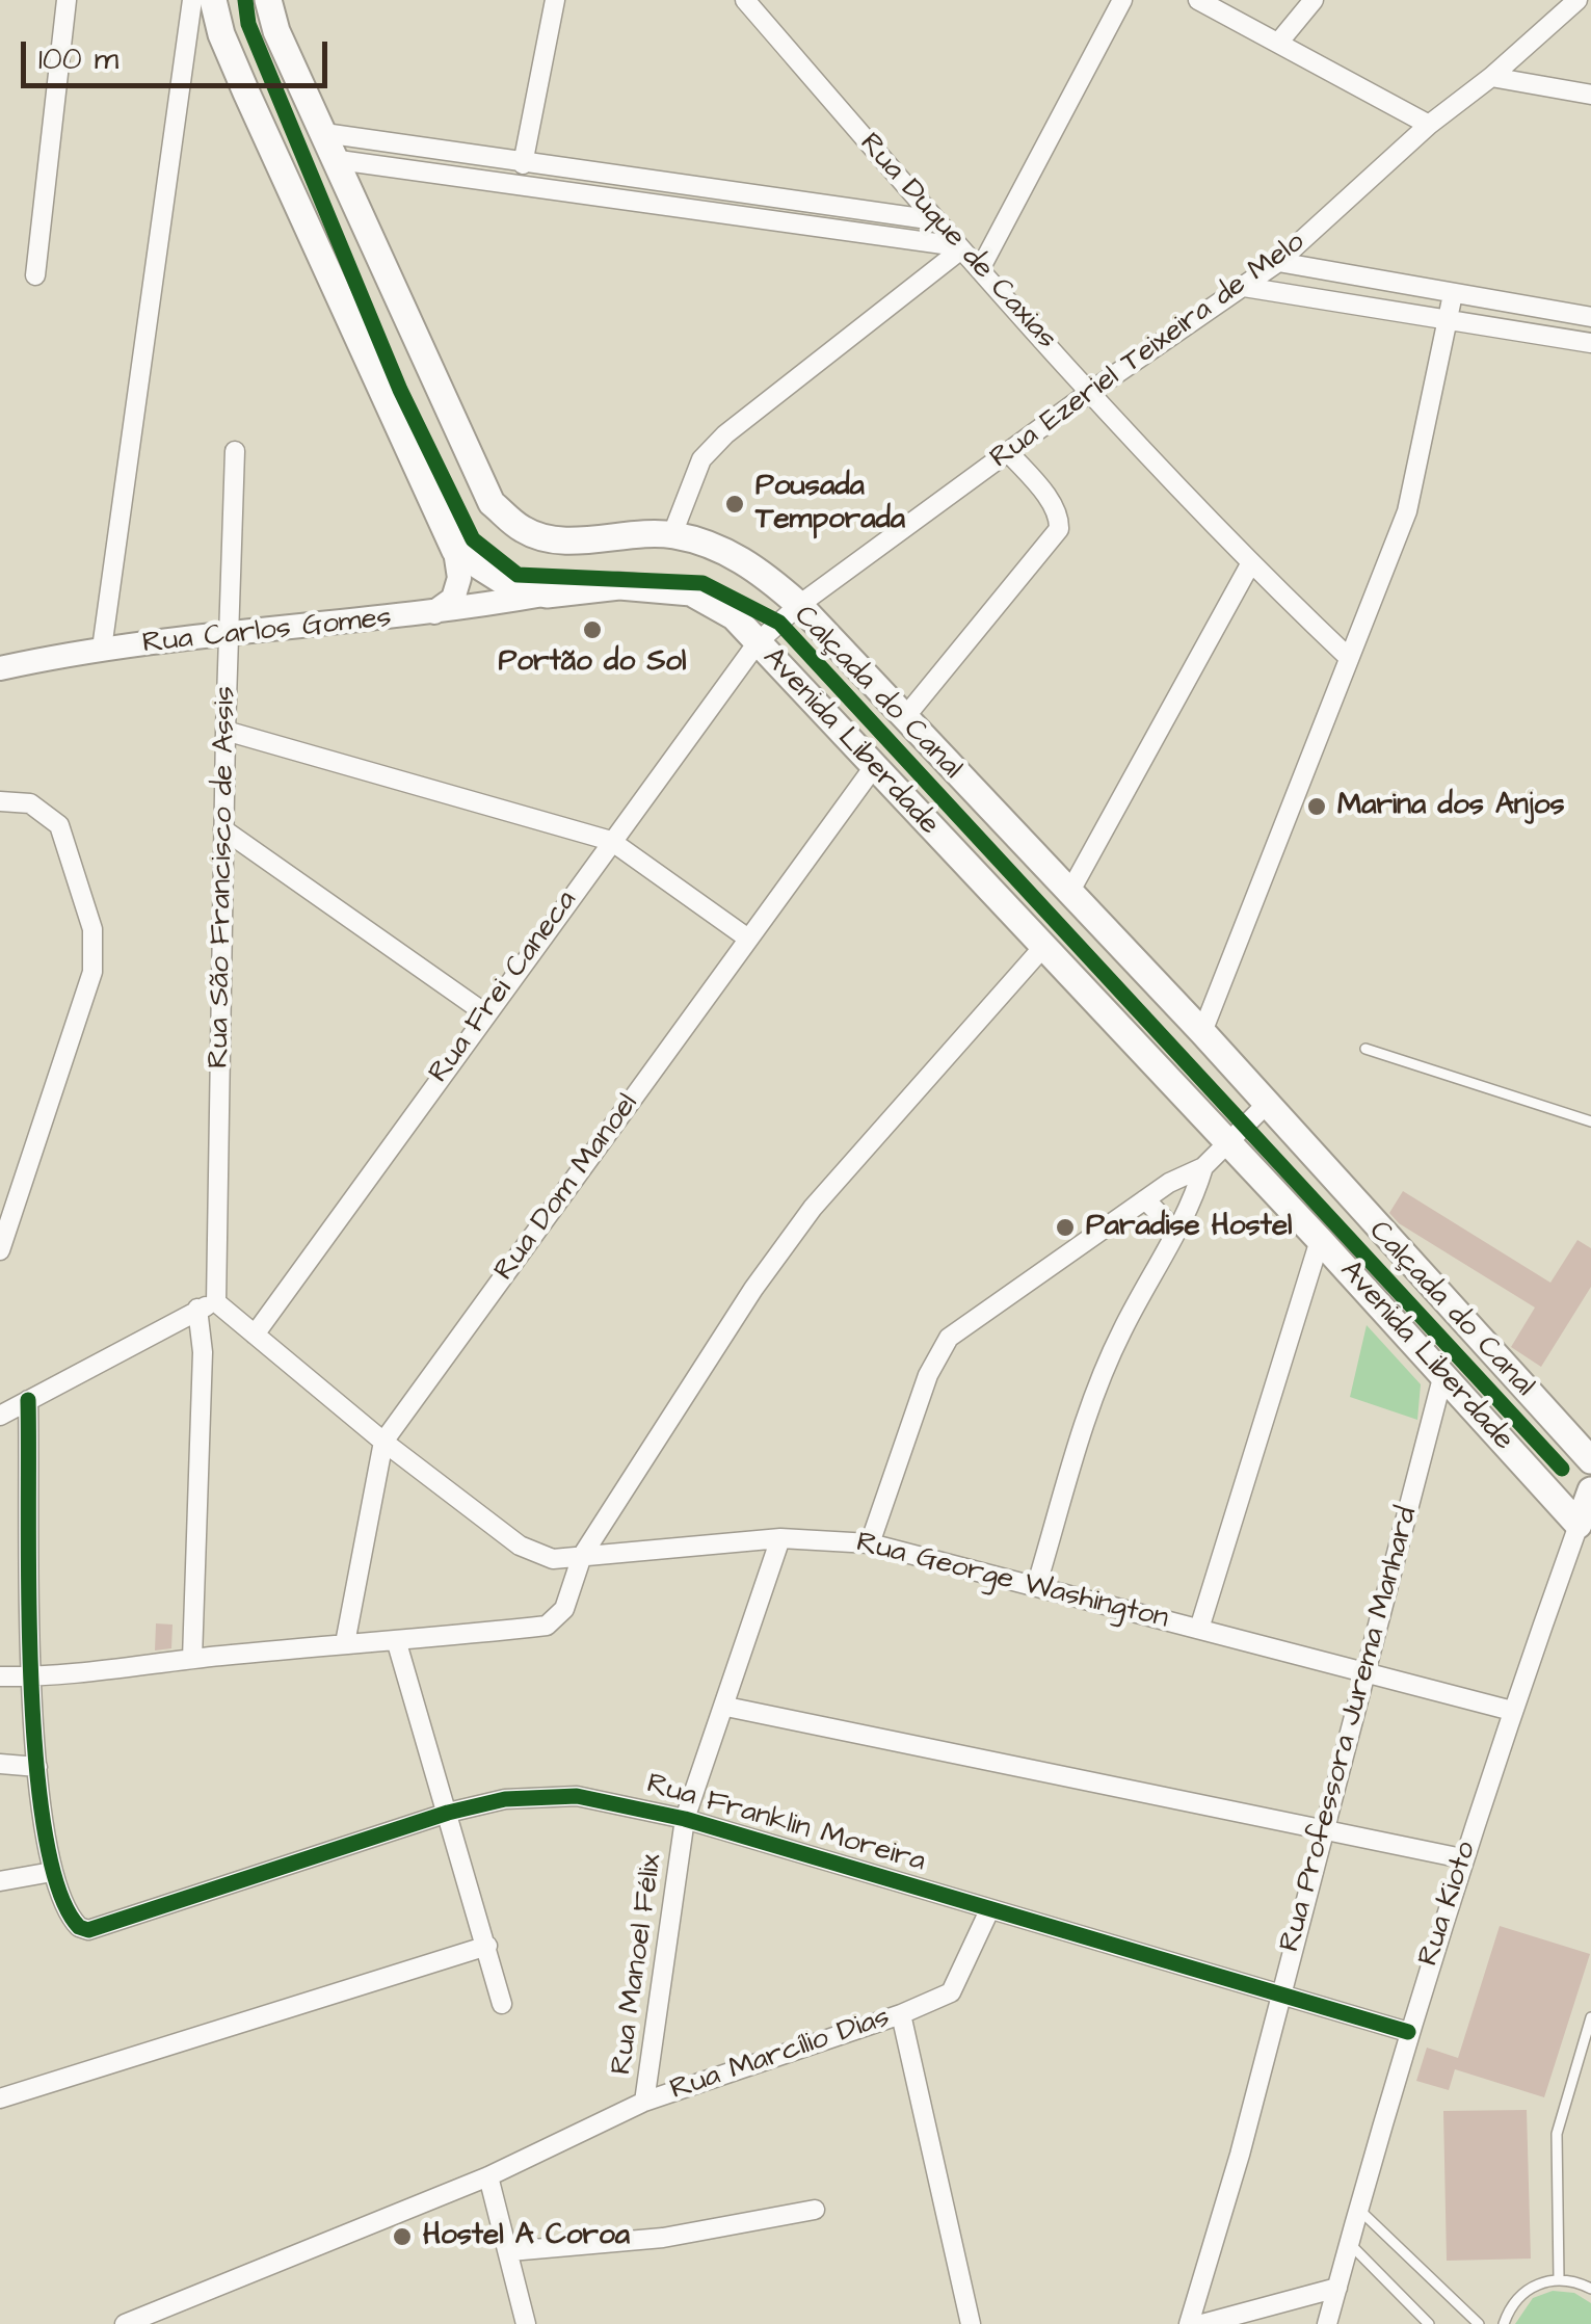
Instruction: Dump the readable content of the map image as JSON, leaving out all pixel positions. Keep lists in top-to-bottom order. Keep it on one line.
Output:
{"streets":{"main road":["Avenida Liberdade","Rua Kioto"],"street":["Rua Duque de Caxias","Rua Ezeriel Teixeira de Melo","Rua Carlos Gomes","Rua São Francisco de Assis","Rua Frei Caneca","Rua Dom Manoel","Rua George Washington","Rua Professora Jurema Manhard","Rua Franklin Moreira","Rua Manoel Félix","Rua Marcílio Dias"],"cycle path":["Calçada do Canal"]},"crossings":[["Rua Duque de Caxias","Rua Ezeriel Teixeira de Melo"],["Rua Ezeriel Teixeira de Melo","Avenida Liberdade"],["Rua Ezeriel Teixeira de Melo","Rua Frei Caneca"],["Rua Carlos Gomes","Avenida Liberdade"],["Rua Carlos Gomes","Rua São Francisco de Assis"],["Avenida Liberdade","Rua Frei Caneca"],["Avenida Liberdade","Rua Dom Manoel"],["Avenida Liberdade","Rua Professora Jurema Manhard"],["Avenida Liberdade","Rua Kioto"],["Rua São Francisco de Assis","Rua George Washington"],["Rua Frei Caneca","Rua George Washington"],["Rua Dom Manoel","Rua George Washington"],["Rua George Washington","Rua Professora Jurema Manhard"],["Rua George Washington","Rua Kioto"],["Rua George Washington","Rua Manoel Félix"],["Rua Professora Jurema Manhard","Rua Franklin Moreira"],["Rua Franklin Moreira","Rua Kioto"],["Rua Franklin Moreira","Rua Manoel Félix"],["Rua Franklin Moreira","Rua Marcílio Dias"],["Rua Manoel Félix","Rua Marcílio Dias"]],"places":["Pousada Temporada","Portão do Sol","Marina dos Anjos","Paradise Hostel","Hostel A Coroa"],"scale_bar":"100 m"}
